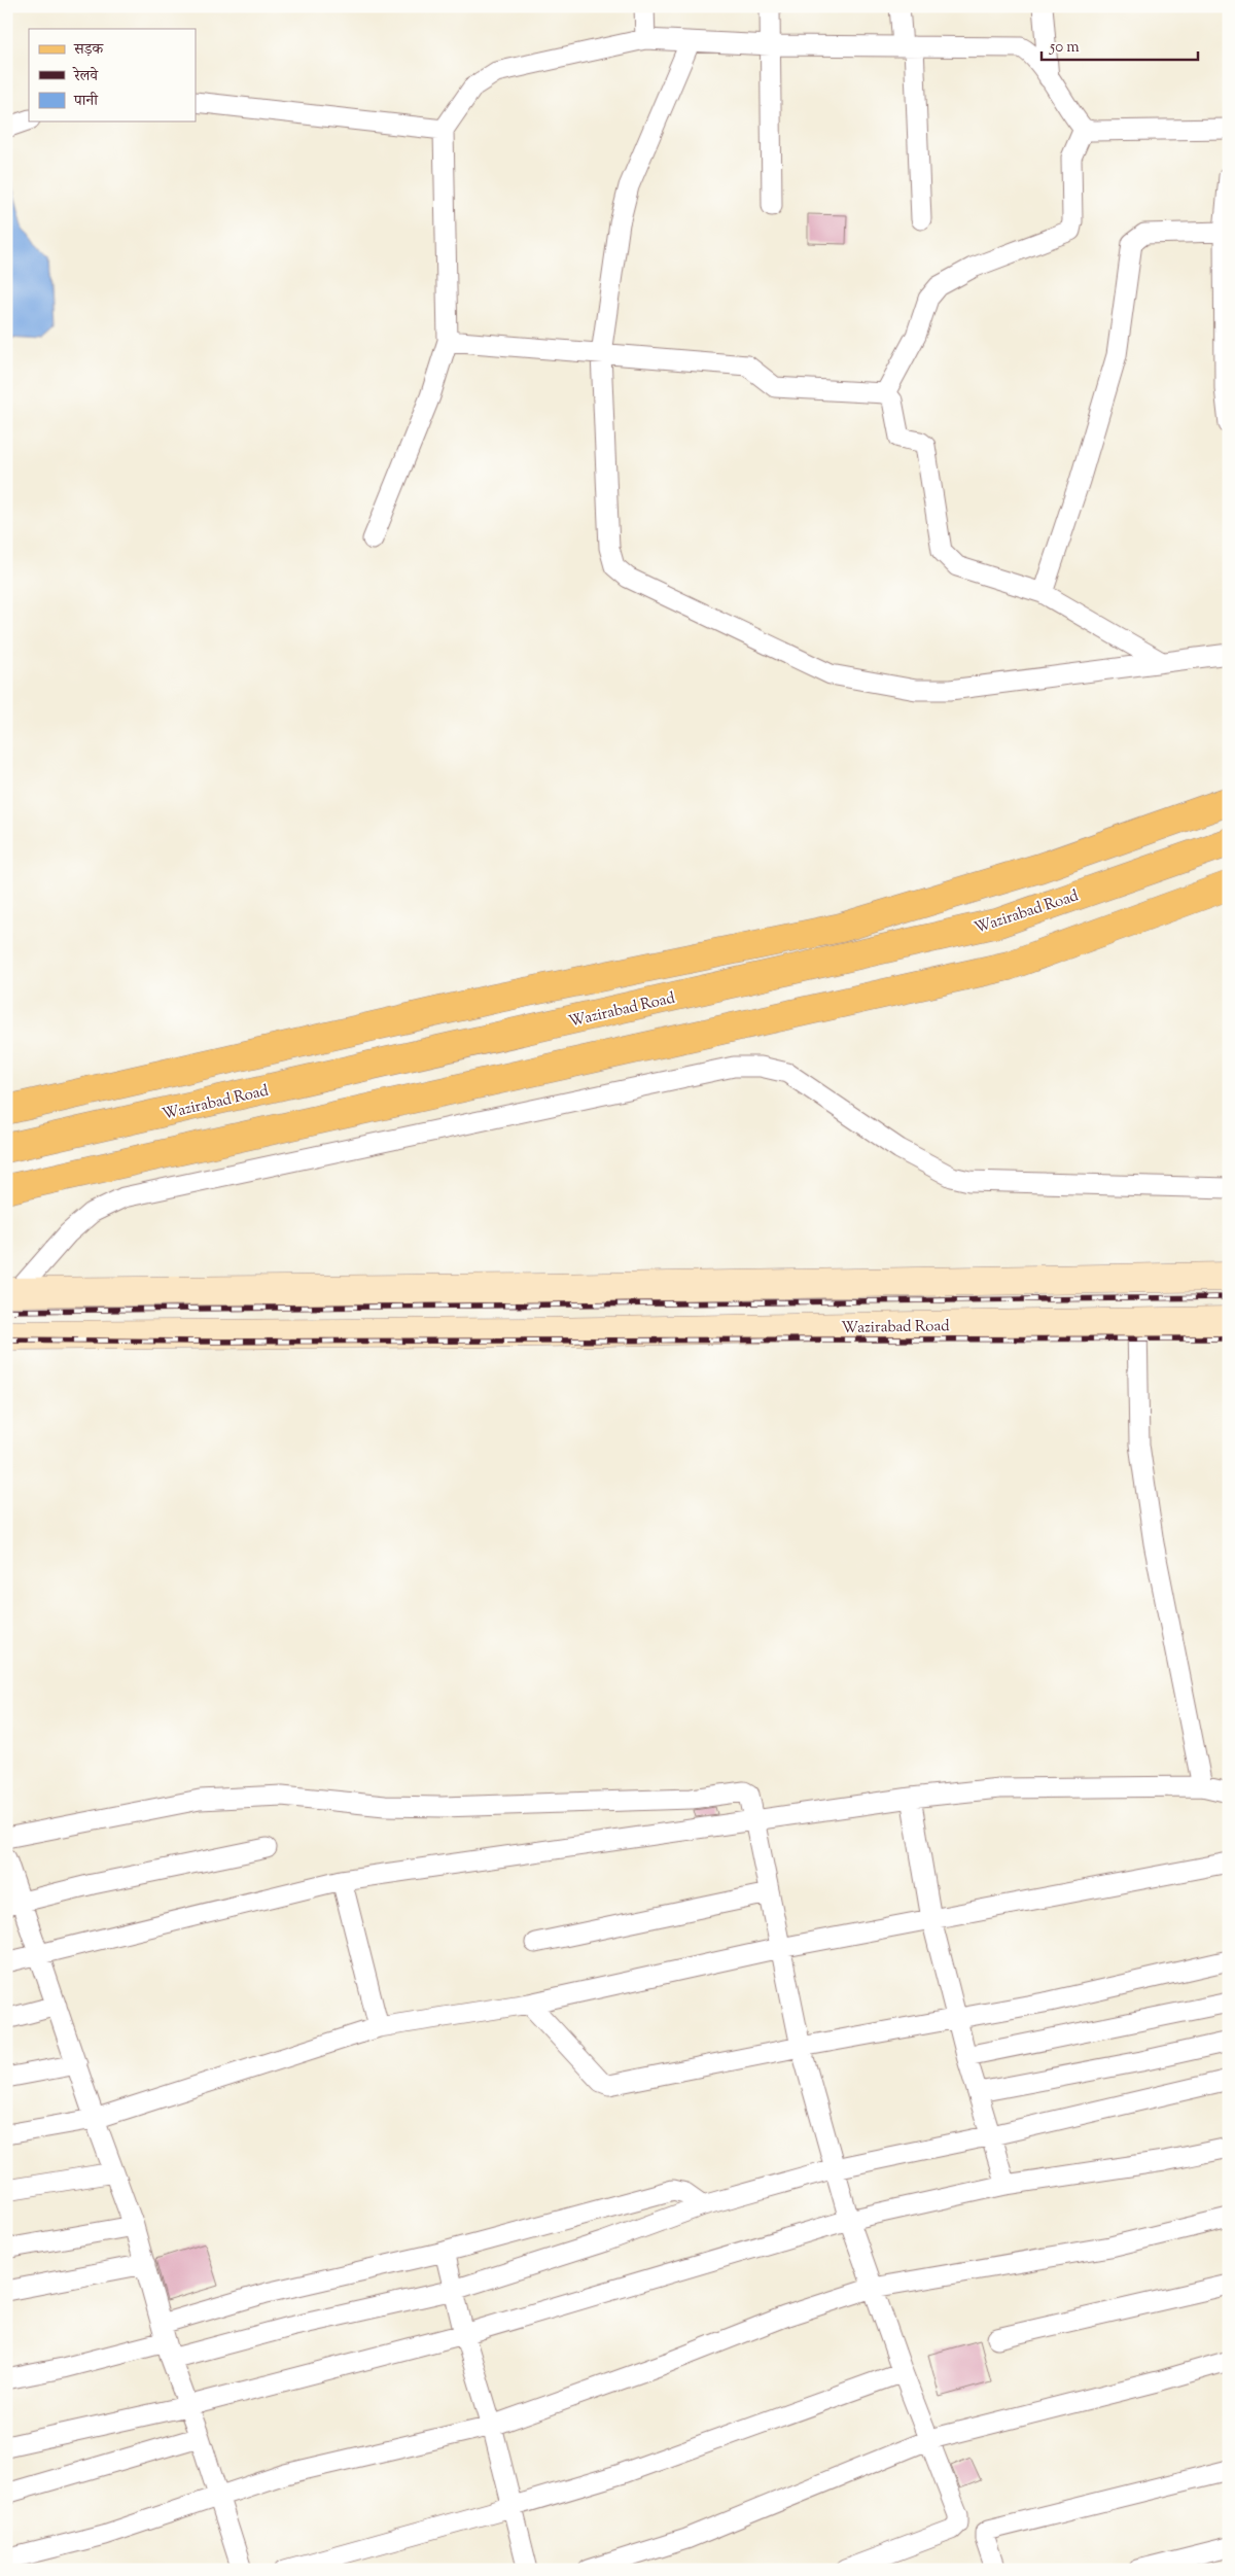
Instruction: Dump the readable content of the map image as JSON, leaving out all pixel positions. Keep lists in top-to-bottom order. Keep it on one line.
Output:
{"streets":{"main road":["Wazirabad Road"]},"legend":["सड़क","रेलवे","पानी"],"scale_bar":"50 m"}
